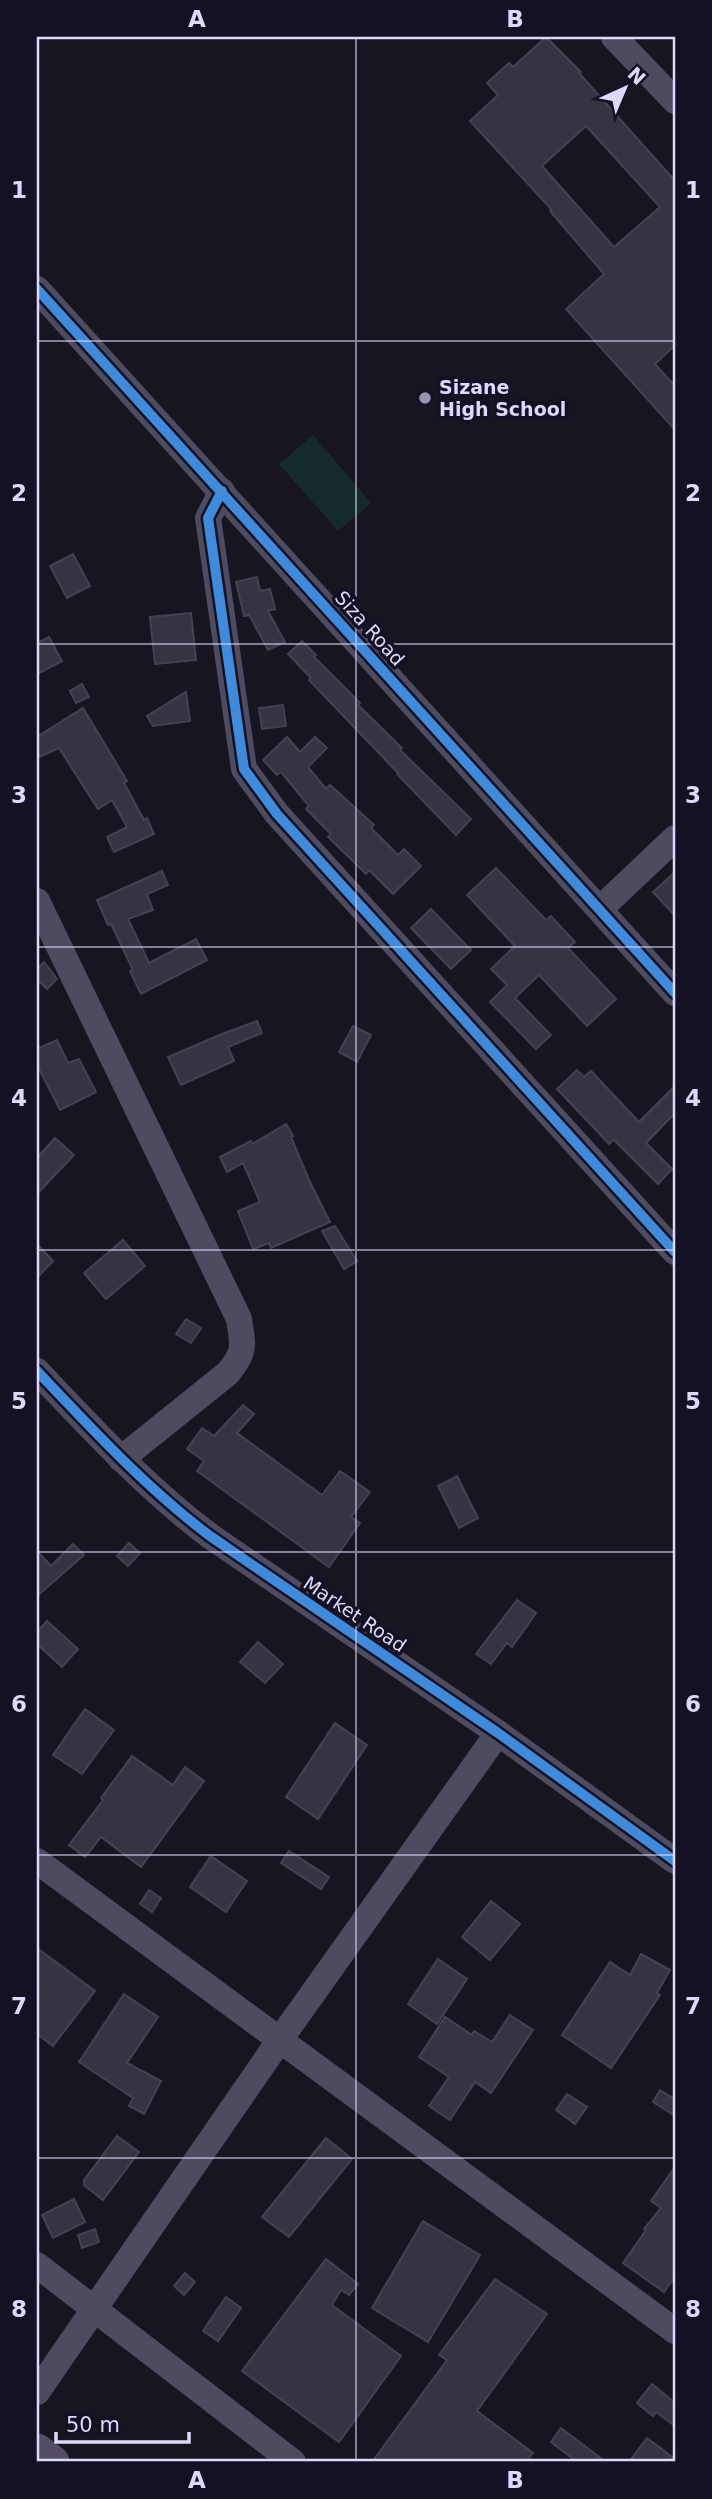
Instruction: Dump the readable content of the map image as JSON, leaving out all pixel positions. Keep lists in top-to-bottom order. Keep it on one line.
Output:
{"streets":{"street":["Siza Road","Market Road"]},"places":["Sizane High School"],"scale_bar":"50 m","north":"top right","grid":{"columns":["A","B"],"rows":["1","2","3","4","5","6","7","8"]}}
